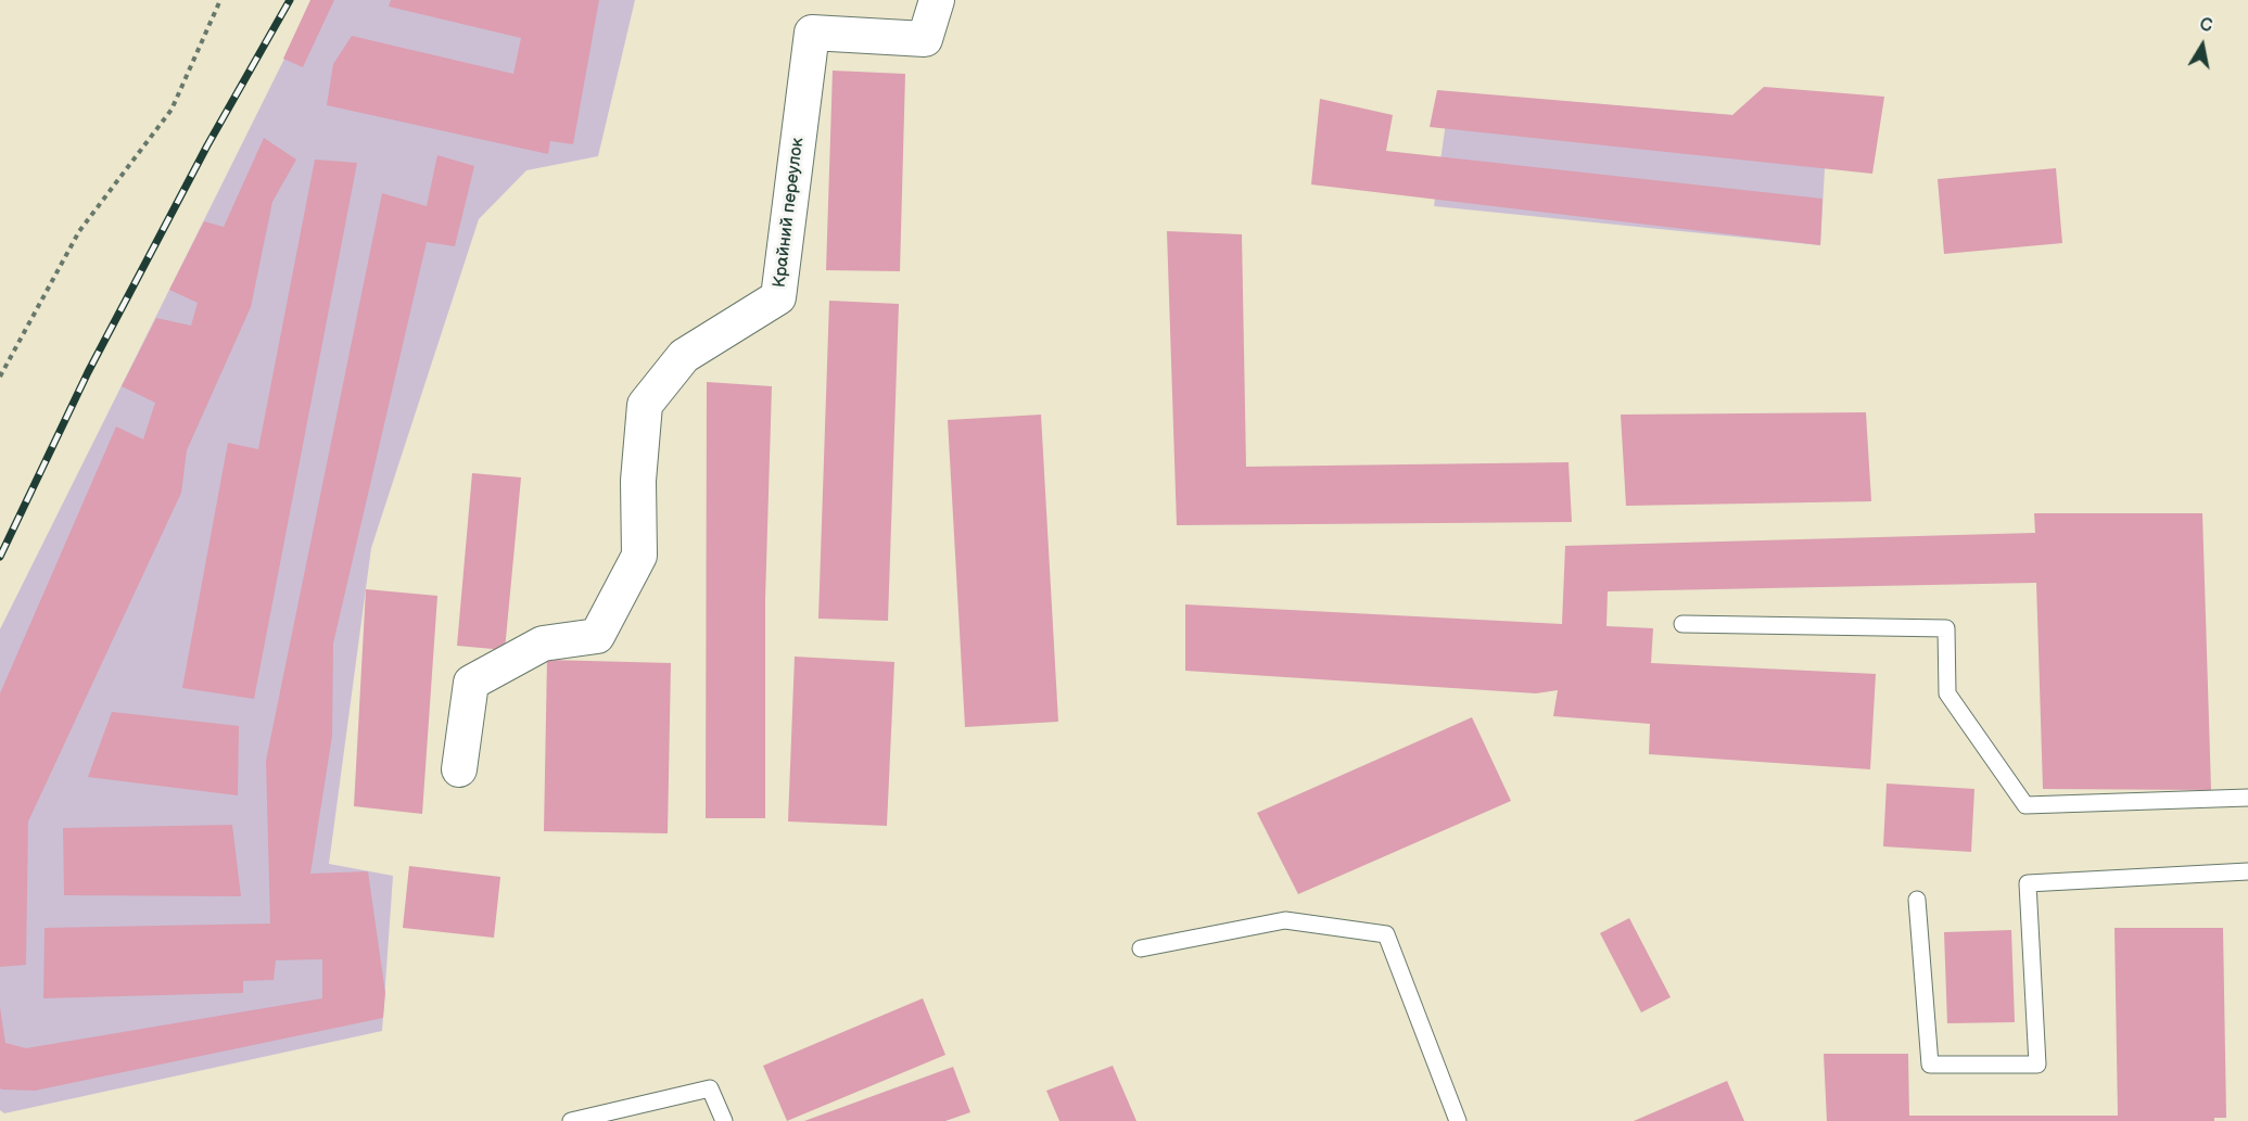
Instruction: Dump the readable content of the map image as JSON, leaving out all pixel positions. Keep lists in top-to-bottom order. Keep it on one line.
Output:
{"streets":{"street":["Крайний переулок"]},"north":"top"}
